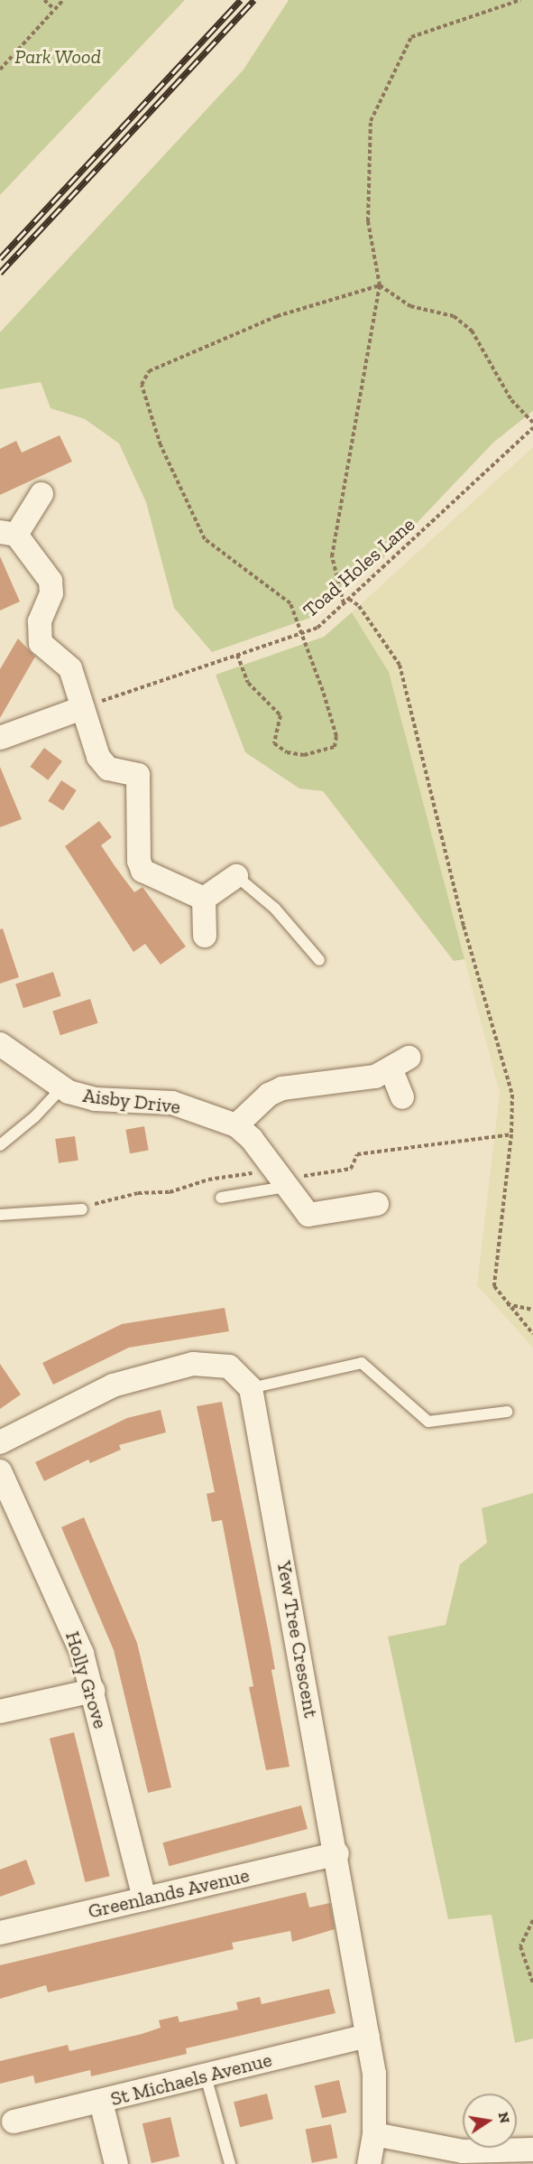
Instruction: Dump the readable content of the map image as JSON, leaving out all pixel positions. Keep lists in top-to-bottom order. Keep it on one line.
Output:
{"streets":{"street":["Aisby Drive","Yew Tree Crescent","Holly Grove","Greenlands Avenue","St Michaels Avenue"],"path":["Toad Holes Lane"]},"crossings":[["Yew Tree Crescent","Greenlands Avenue"],["Yew Tree Crescent","St Michaels Avenue"],["Holly Grove","Greenlands Avenue"]],"parks":["Park Wood"],"north":"right"}
